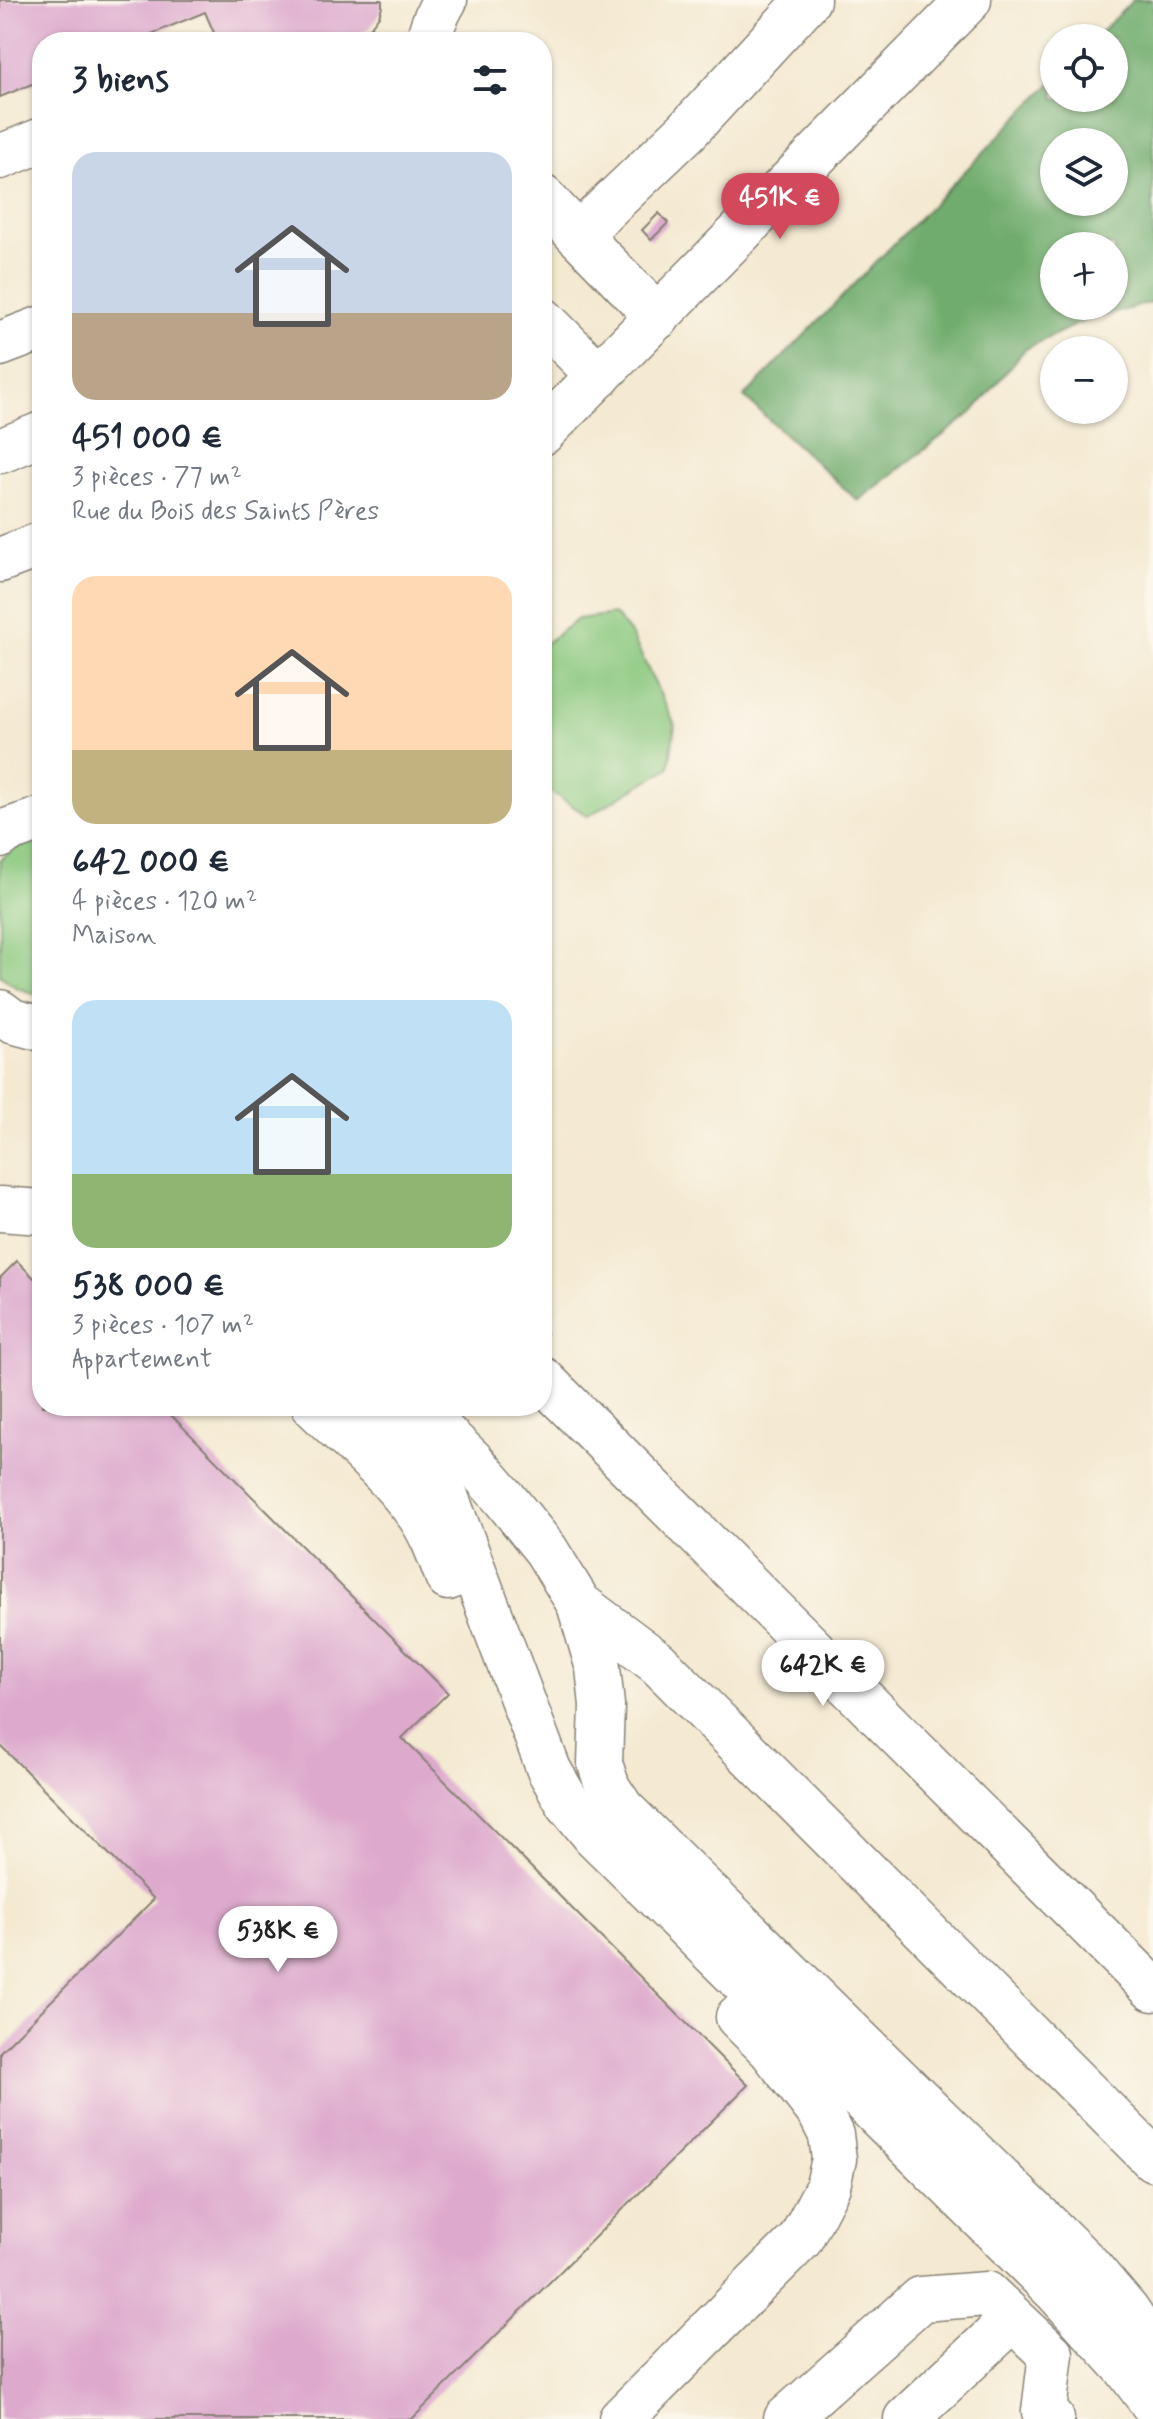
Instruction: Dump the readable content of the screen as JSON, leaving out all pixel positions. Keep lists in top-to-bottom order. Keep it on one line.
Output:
{"page":{"map_buttons":["+","−"],"heading":"3 biens","list":[{"name":"451 000 €","note":"3 pièces · 77 m² · Rue du Bois des Saints Pères"},{"name":"642 000 €","note":"4 pièces · 120 m² · Maison"},{"name":"538 000 €","note":"3 pièces · 107 m² · Appartement"}],"price":["451K €","642K €","538K €"]}}
